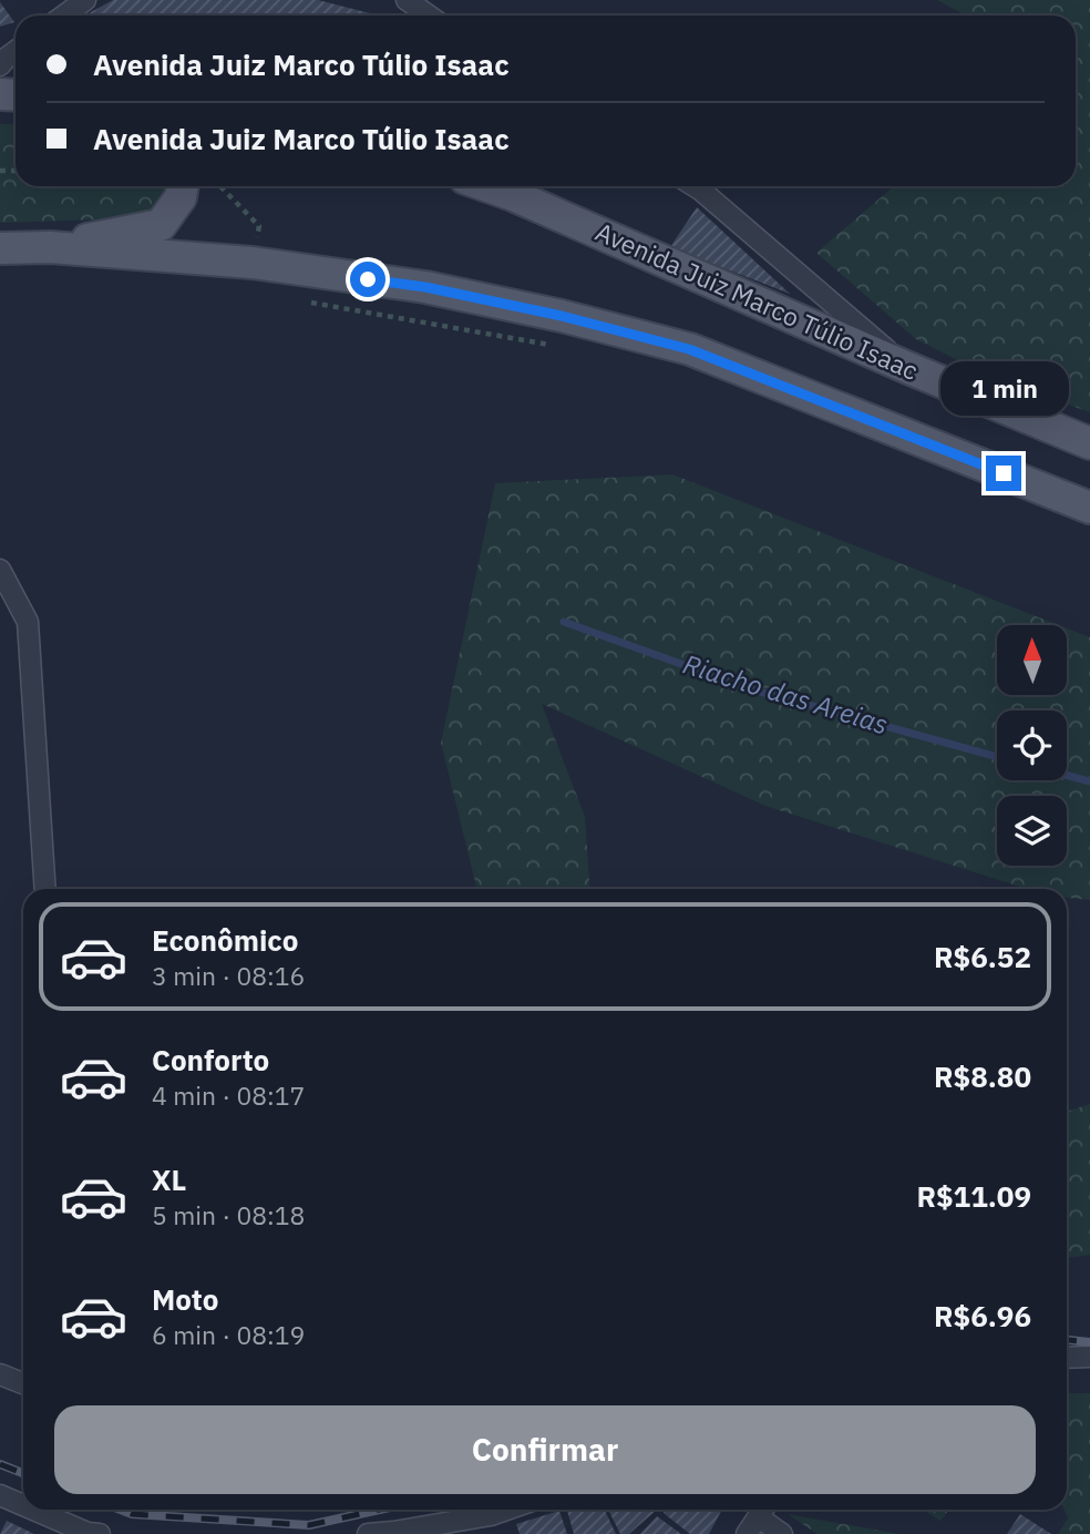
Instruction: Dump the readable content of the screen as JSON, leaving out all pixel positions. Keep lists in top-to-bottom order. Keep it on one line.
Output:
{"streets":{"main road":["Avenida Juiz Marco Túlio Isaac"]},"water":["Riacho das Areias"],"north":"top","page":{"banner":["Avenida Juiz Marco Túlio Isaac","Avenida Juiz Marco Túlio Isaac"],"bubble":"1 min","list":[{"name":"Econômico","note":"3 min · 08:16","value":"R$6.52"},{"name":"Conforto","note":"4 min · 08:17","value":"R$8.80"},{"name":"XL","note":"5 min · 08:18","value":"R$11.09"},{"name":"Moto","note":"6 min · 08:19","value":"R$6.96"}],"buttons":"Confirmar"}}
